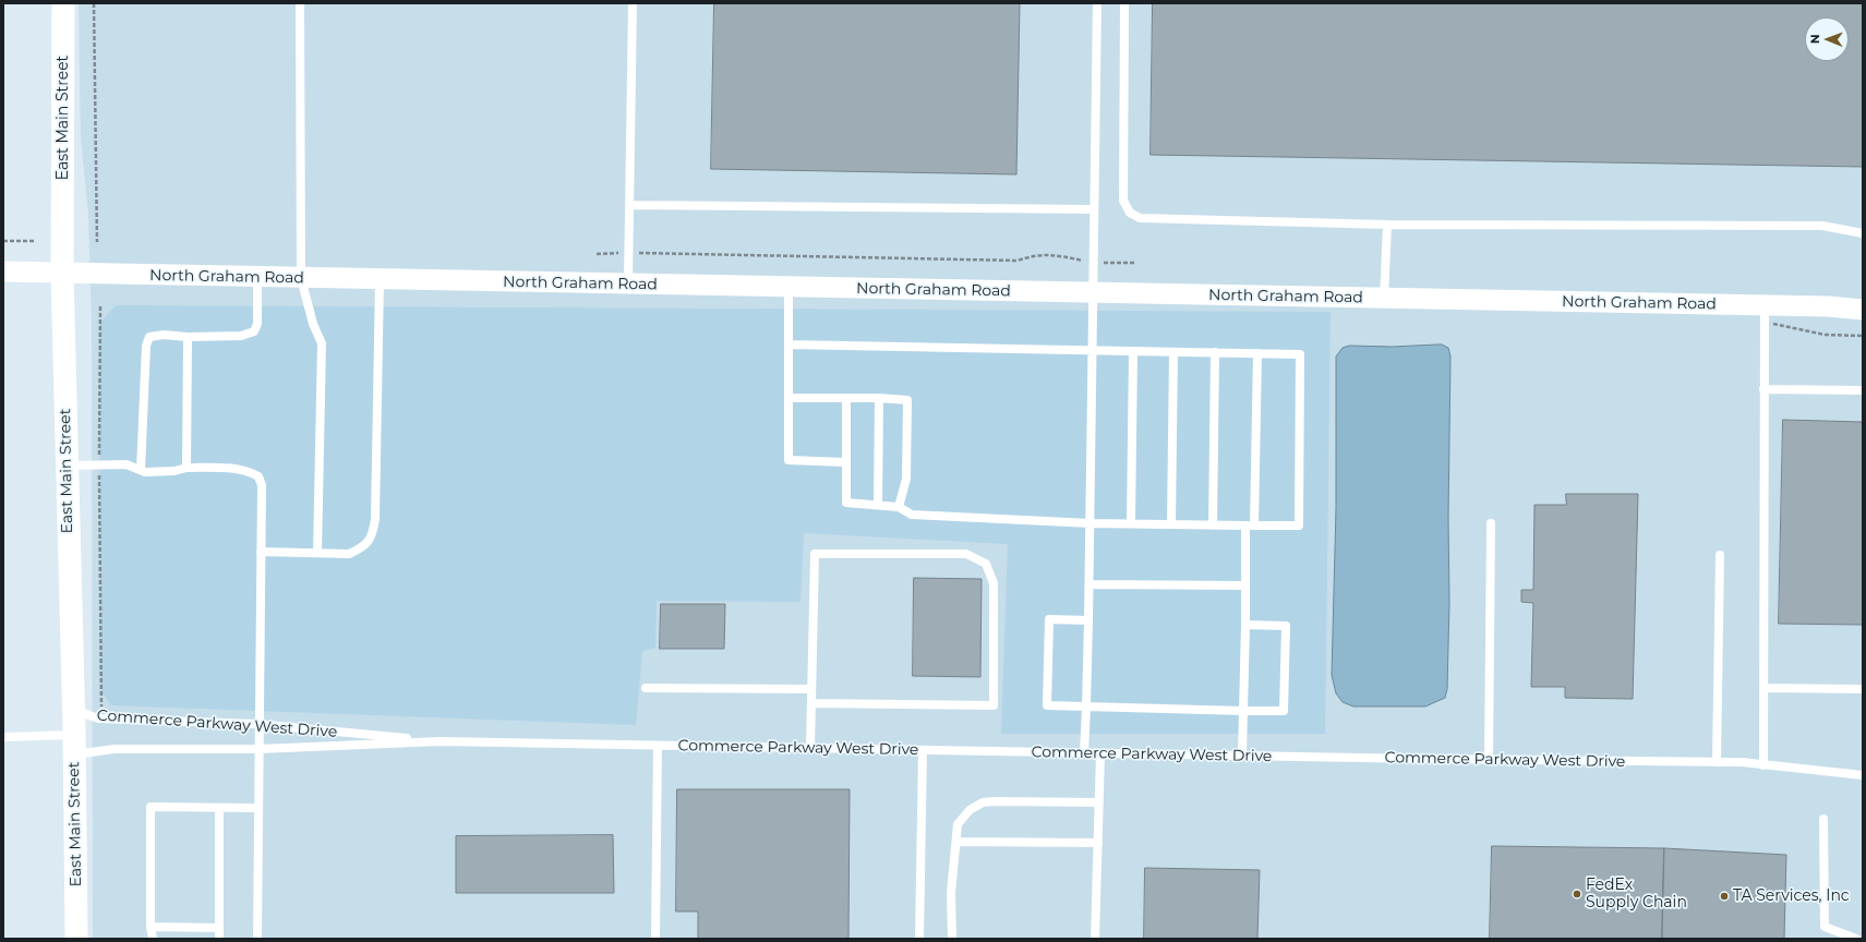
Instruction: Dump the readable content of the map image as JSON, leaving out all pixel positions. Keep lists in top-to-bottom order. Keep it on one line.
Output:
{"streets":{"main road":["East Main Street"],"street":["North Graham Road"],"lane":["Commerce Parkway West Drive"]},"crossings":[["East Main Street","North Graham Road"],["East Main Street","Commerce Parkway West Drive"]],"places":["FedEx Supply Chain","TA Services, Inc"],"north":"left"}
